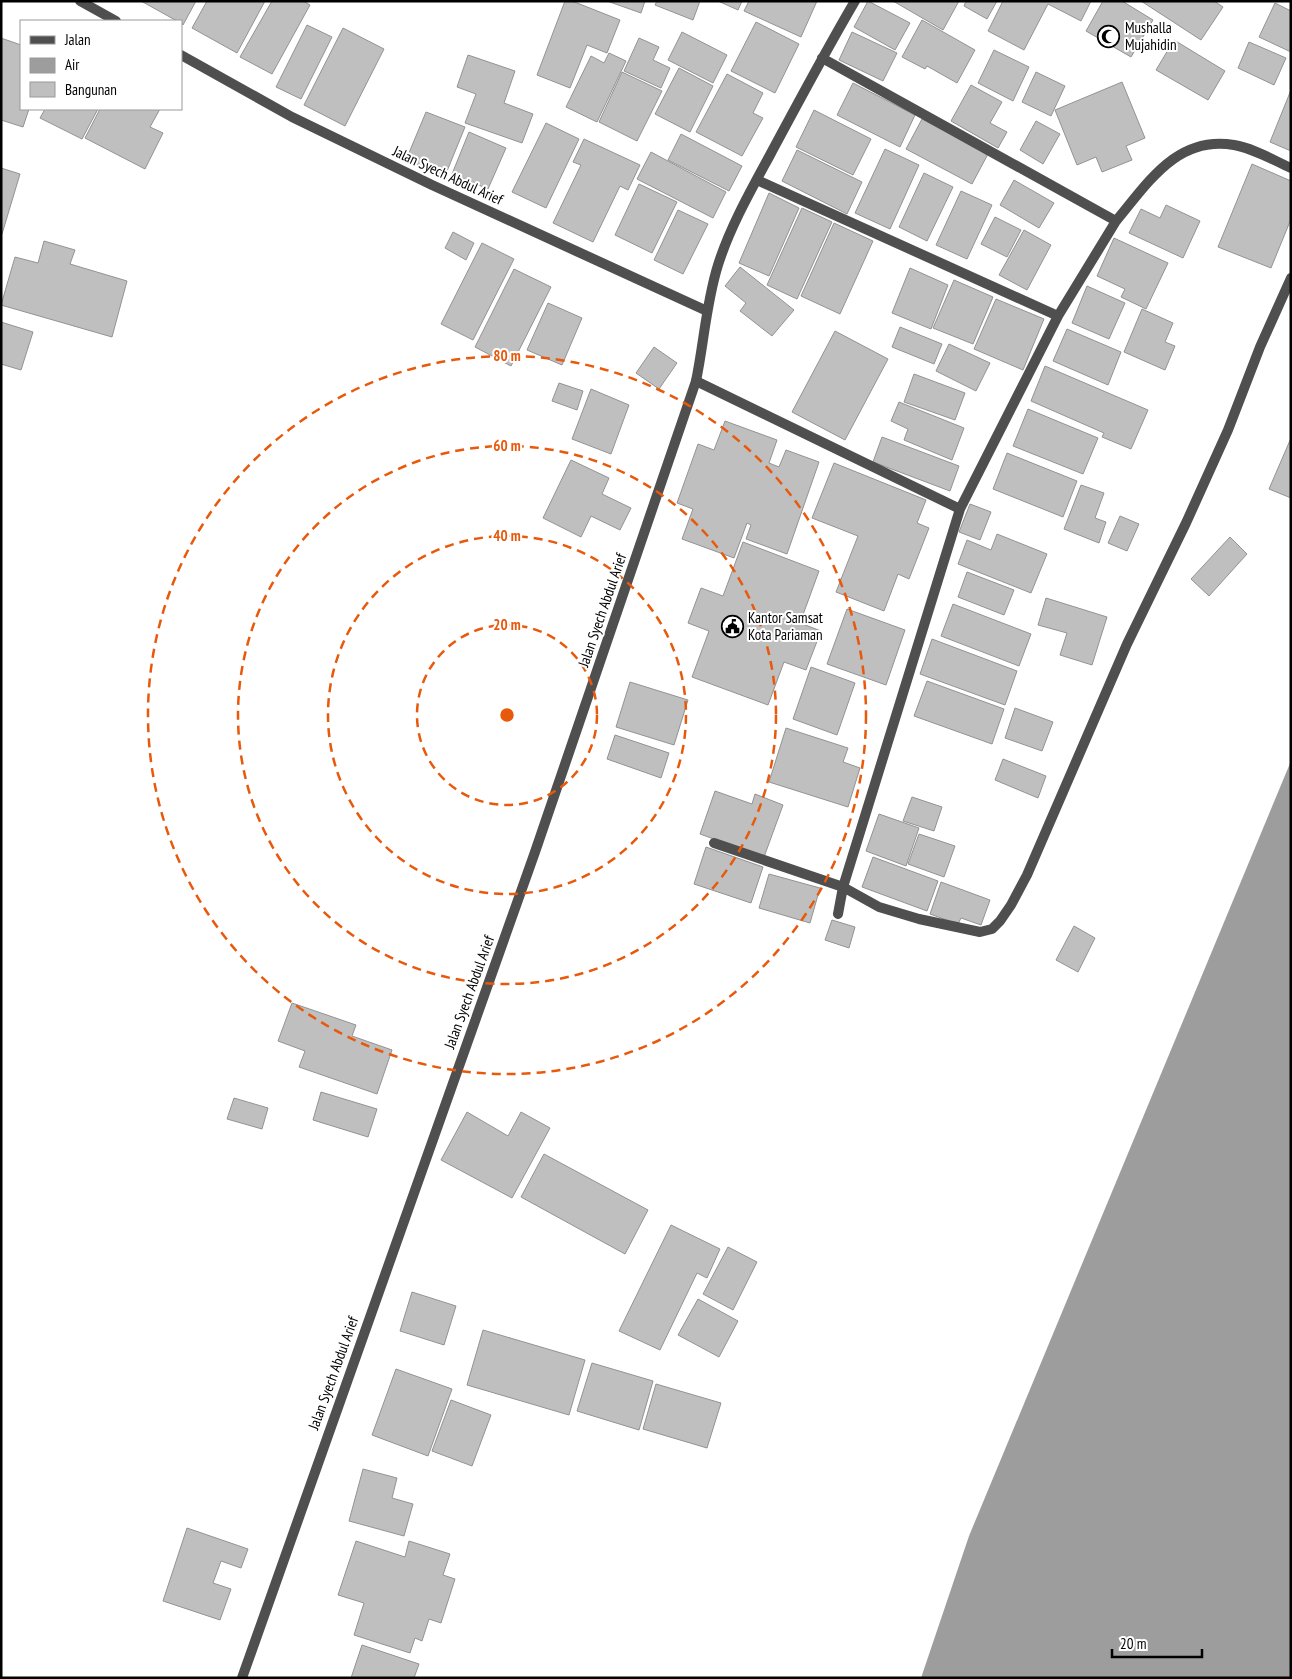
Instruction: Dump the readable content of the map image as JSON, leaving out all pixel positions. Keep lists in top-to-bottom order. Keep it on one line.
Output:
{"streets":{"street":["Jalan Syech Abdul Arief"]},"places":{"mosque":["Mushalla Mujahidin"],"public building":["Kantor Samsat Kota Pariaman"]},"legend":["Jalan","Air","Bangunan"],"scale_bar":"20 m","rings":["80 m","60 m","40 m","20 m"]}
